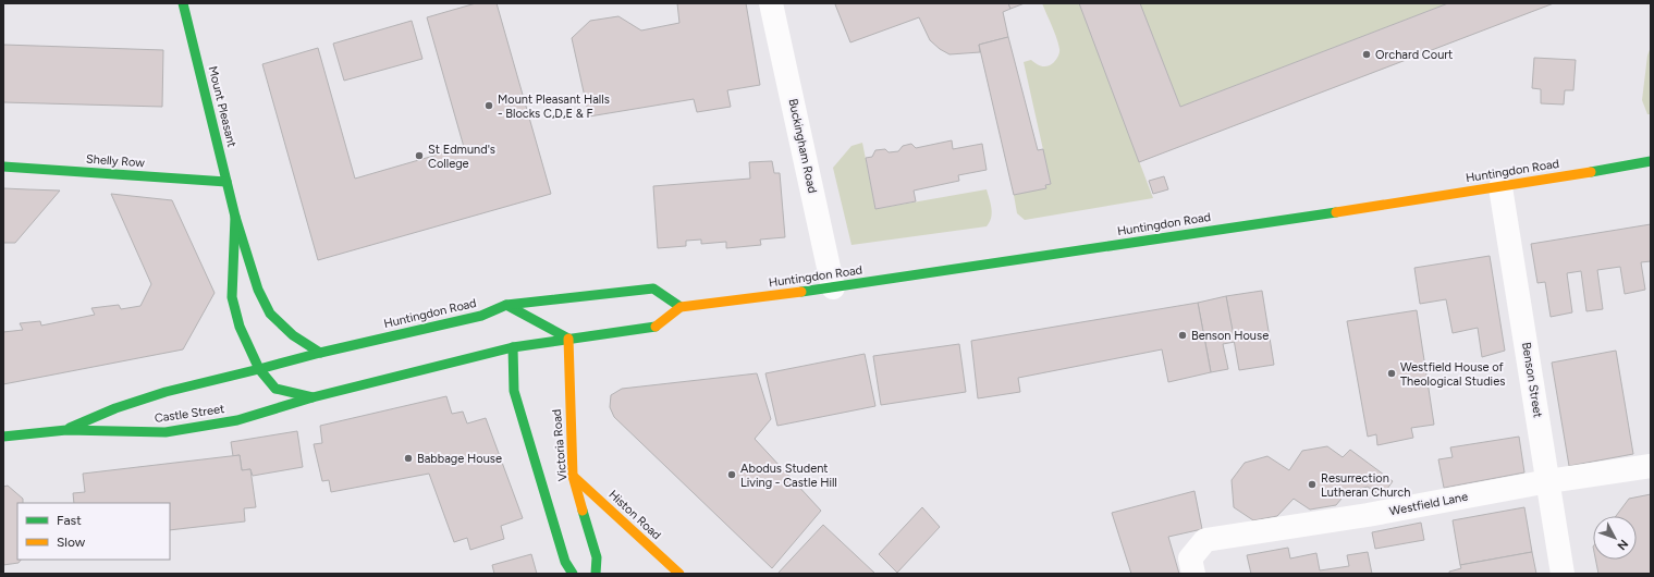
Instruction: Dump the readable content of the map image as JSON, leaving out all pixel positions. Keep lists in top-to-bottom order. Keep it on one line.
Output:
{"streets":{"main road":["Mount Pleasant","Shelly Row","Huntingdon Road","Castle Street","Victoria Road","Histon Road"],"street":["Buckingham Road","Benson Street","Westfield Lane"]},"crossings":[["Mount Pleasant","Shelly Row"],["Mount Pleasant","Huntingdon Road"],["Mount Pleasant","Castle Street"],["Buckingham Road","Huntingdon Road"],["Huntingdon Road","Benson Street"],["Huntingdon Road","Castle Street"],["Benson Street","Westfield Lane"],["Victoria Road","Histon Road"]],"places":["Orchard Court","Mount Pleasant Halls - Blocks C,D,E & F","St Edmund's College","Benson House","Westfield House of Theological Studies","Babbage House","Abodus Student Living - Castle Hill","Resurrection Lutheran Church"],"legend":["Fast","Slow"],"north":"bottom right"}
